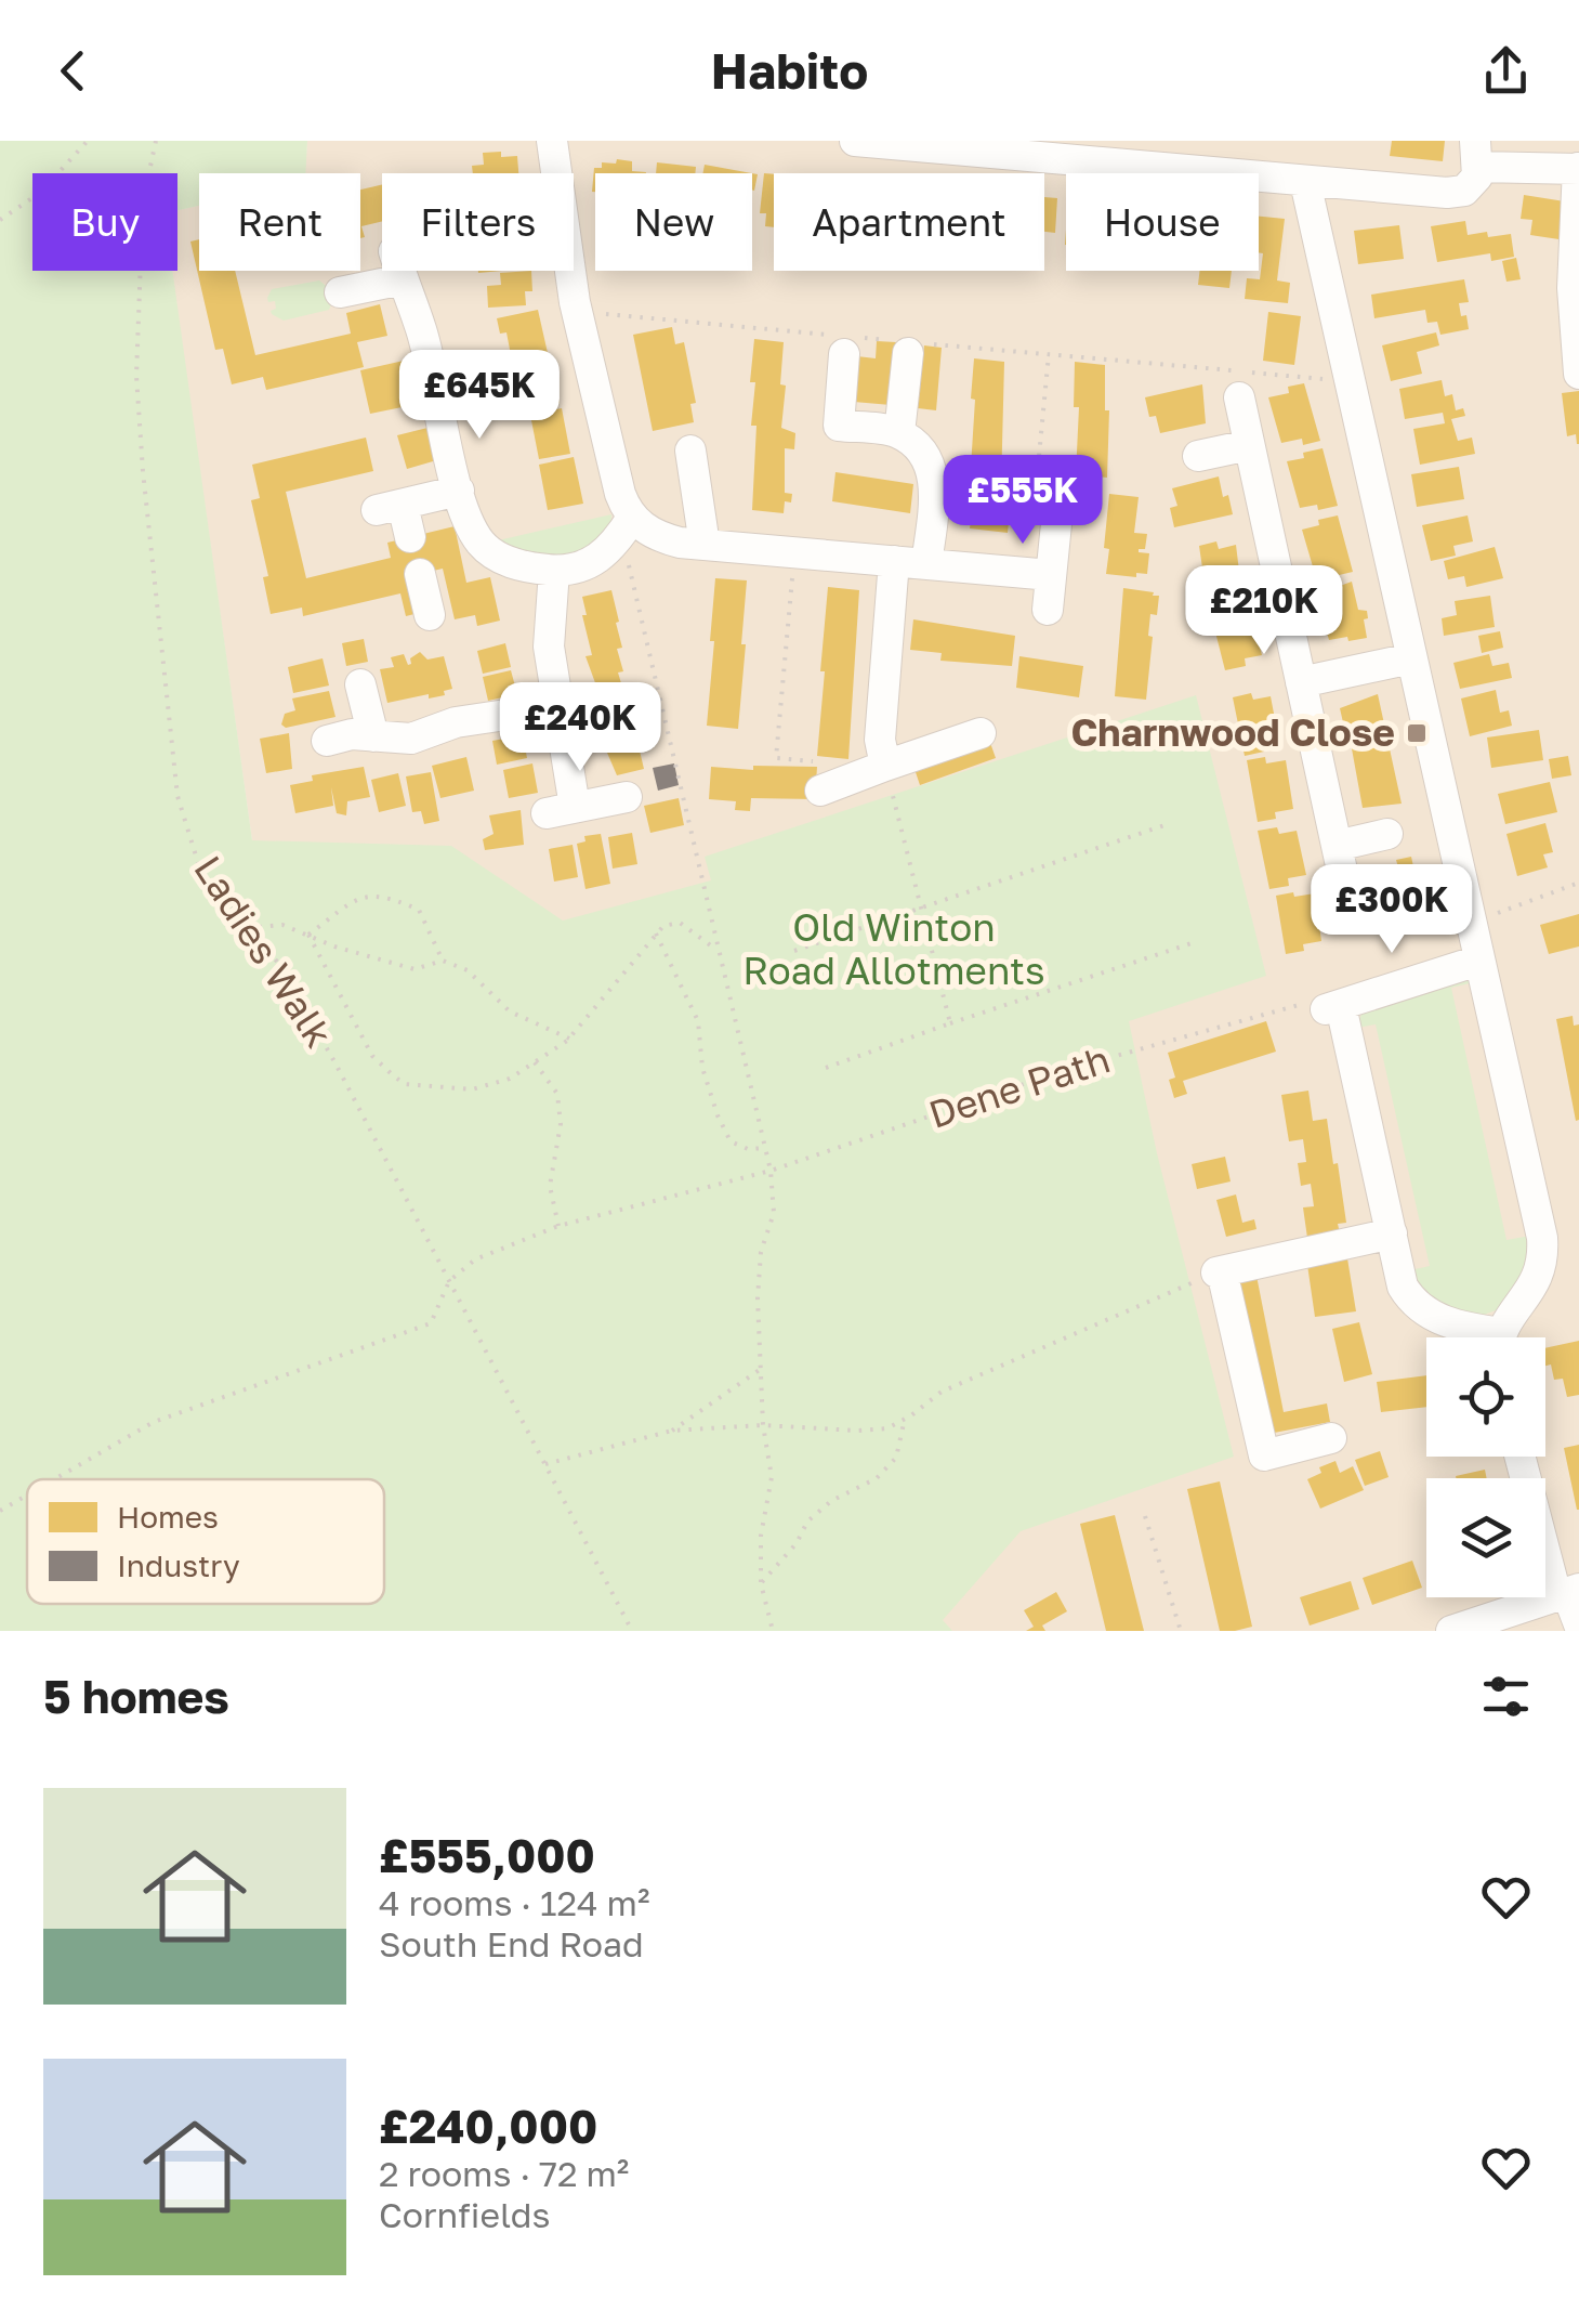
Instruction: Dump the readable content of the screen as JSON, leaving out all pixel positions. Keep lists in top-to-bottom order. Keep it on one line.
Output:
{"streets":{"path":["Ladies Walk","Dene Path"]},"crossings":[["Ladies Walk","Dene Path"]],"parks":["Old Winton Road Allotments"],"places":{"transit":["Charnwood Close"]},"legend":["Homes","Industry"],"page":{"header":"Habito","chip":["Buy","Rent","Filters","New","Apartment","House"],"price":["£645K","£555K","£210K","£240K","£300K"],"heading":"5 homes","list":[{"name":"£555,000","note":"4 rooms · 124 m² · South End Road"},{"name":"£240,000","note":"2 rooms · 72 m² · Cornfields"}]}}
